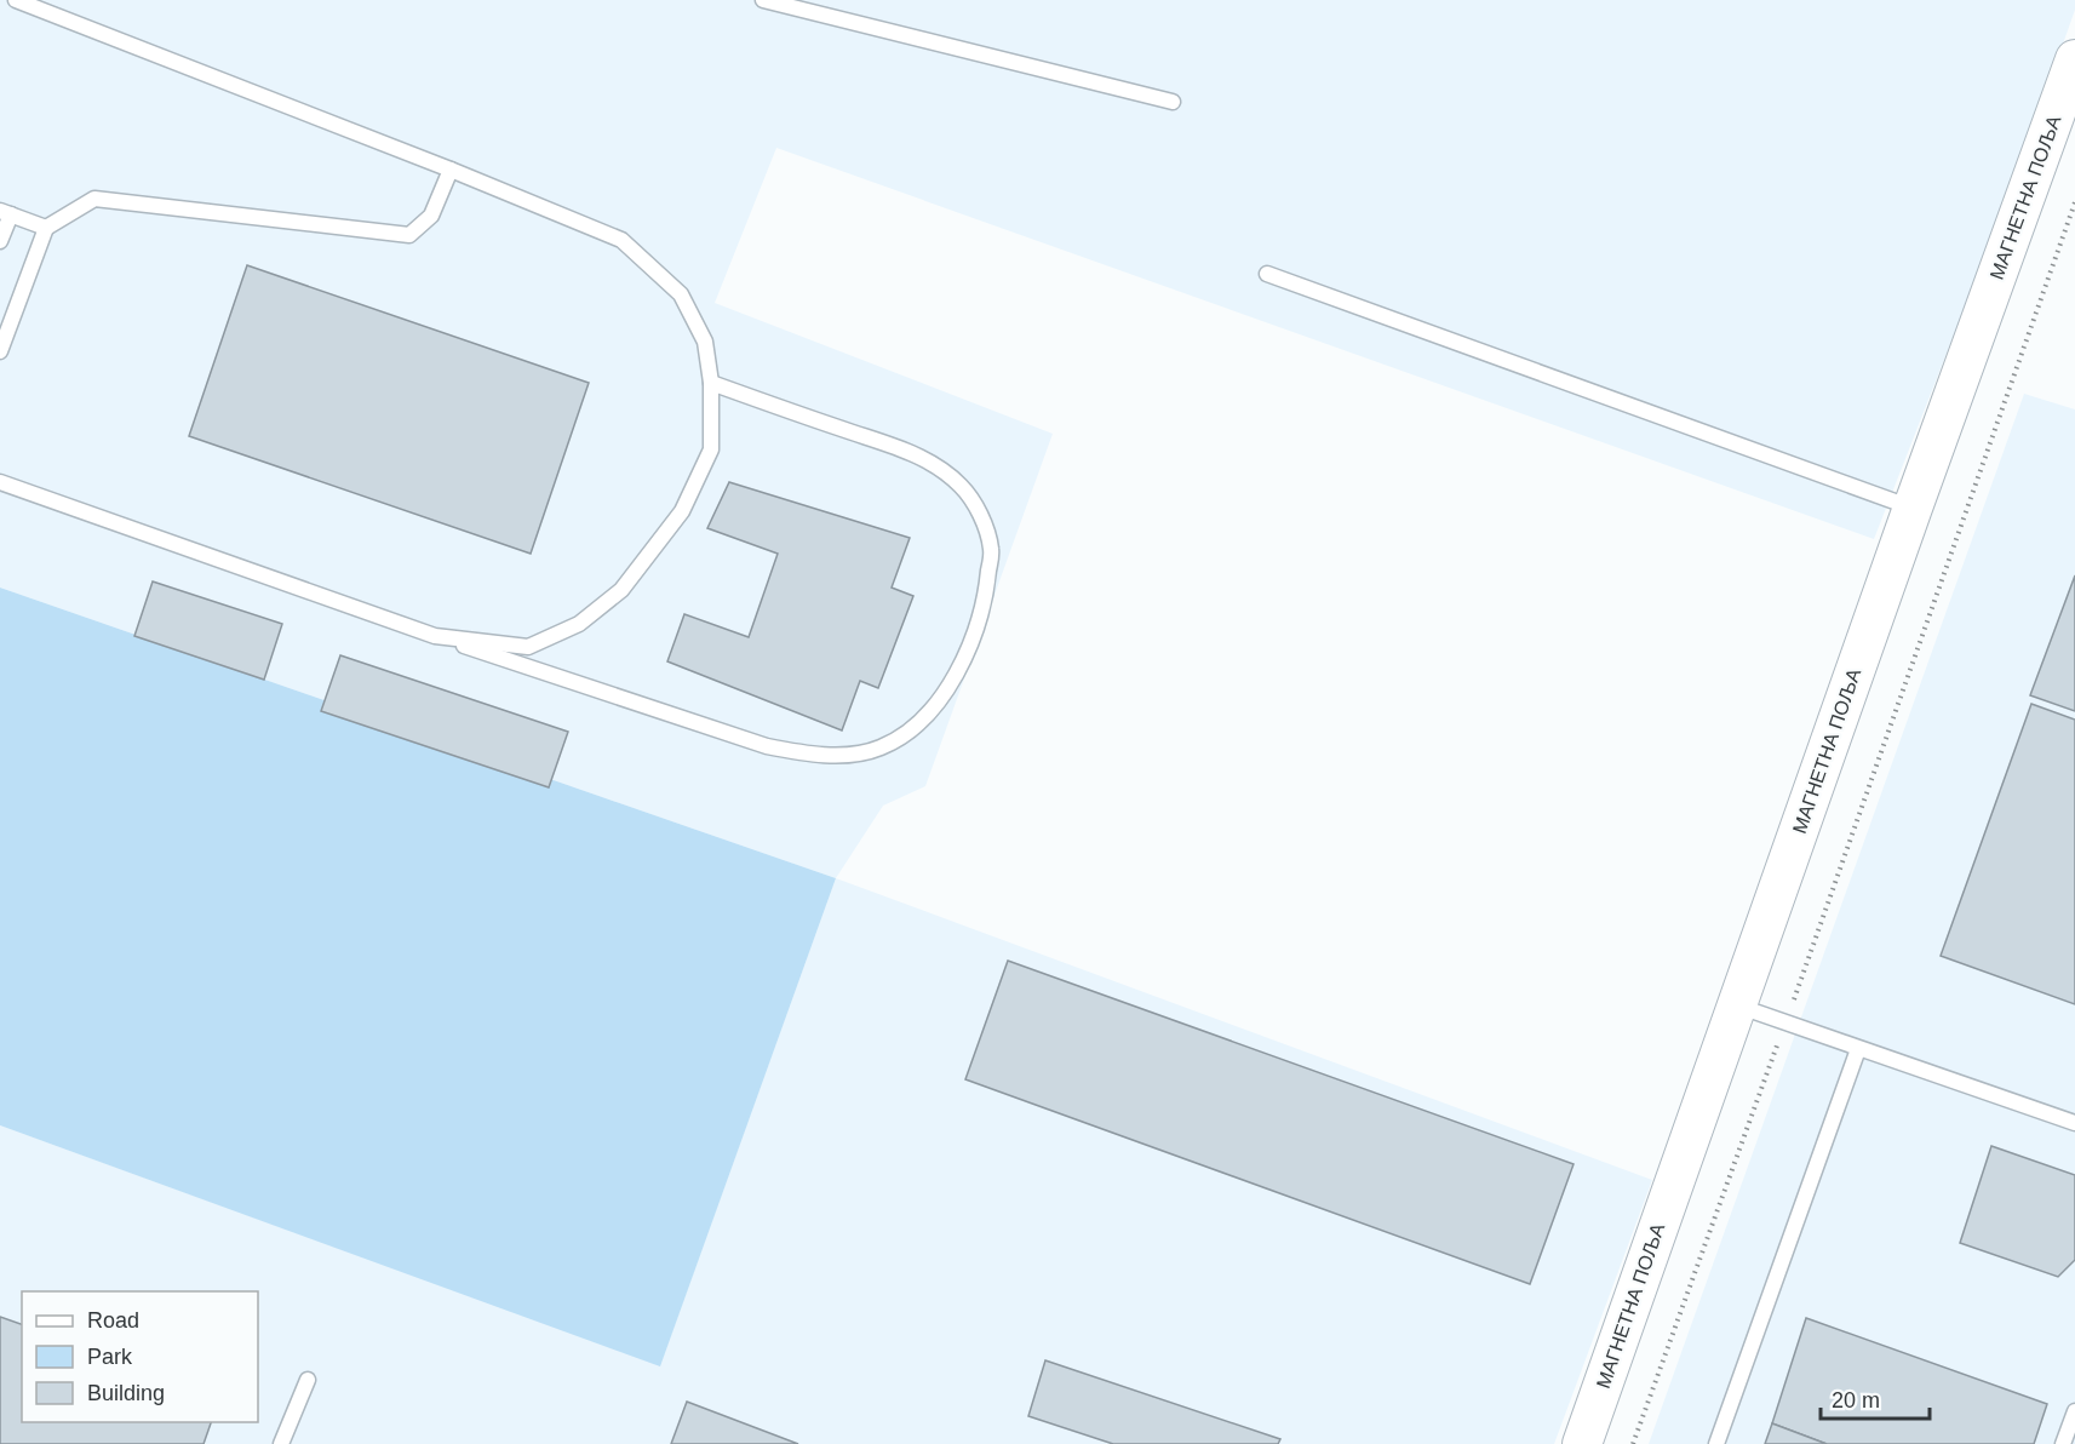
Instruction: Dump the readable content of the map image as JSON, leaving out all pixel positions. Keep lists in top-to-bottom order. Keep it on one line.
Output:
{"streets":{"street":["МАГНЕТНА ПОЉА"]},"legend":["Road","Park","Building"],"scale_bar":"20 m"}
